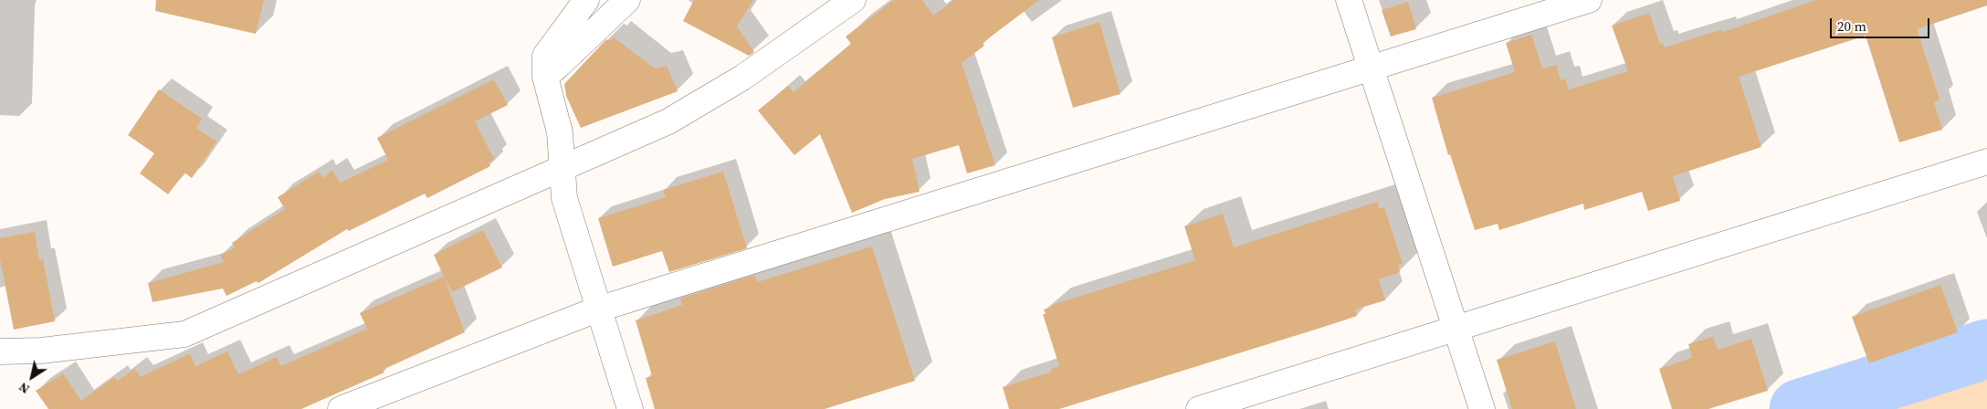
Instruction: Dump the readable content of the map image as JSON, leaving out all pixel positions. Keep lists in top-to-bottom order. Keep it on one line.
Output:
{"scale_bar":"20 m","north":"bottom left"}
